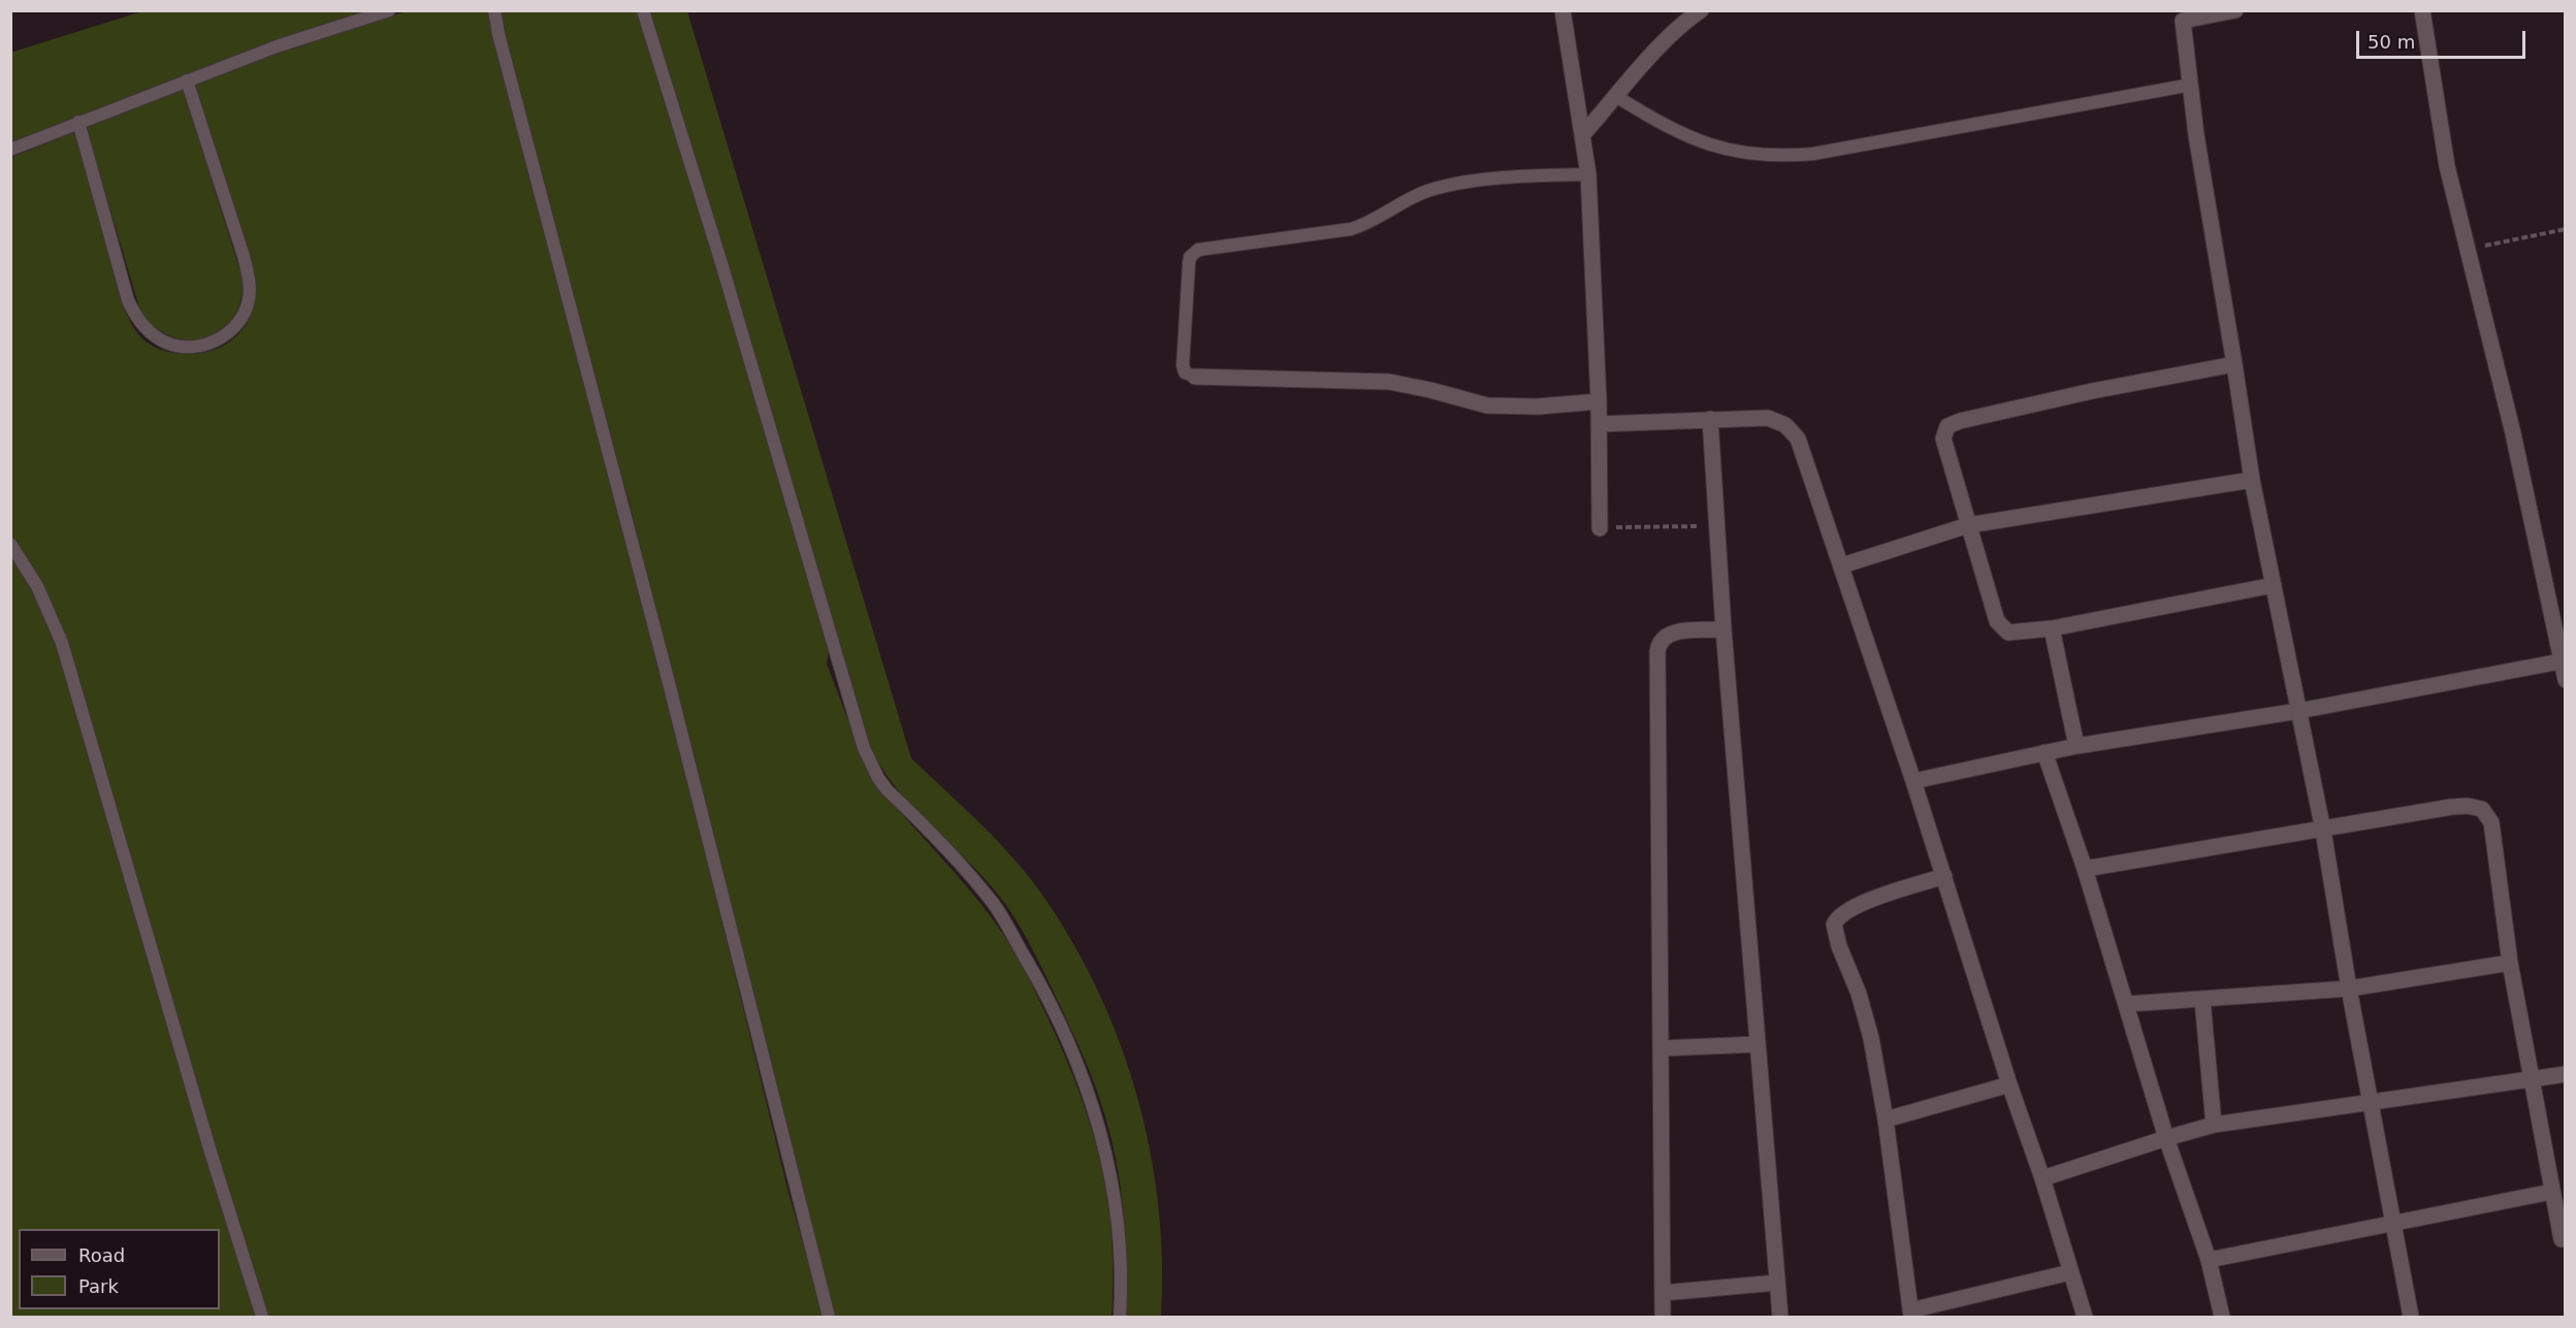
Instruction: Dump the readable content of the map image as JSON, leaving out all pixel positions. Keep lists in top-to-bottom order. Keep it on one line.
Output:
{"legend":["Road","Park"],"scale_bar":"50 m"}
